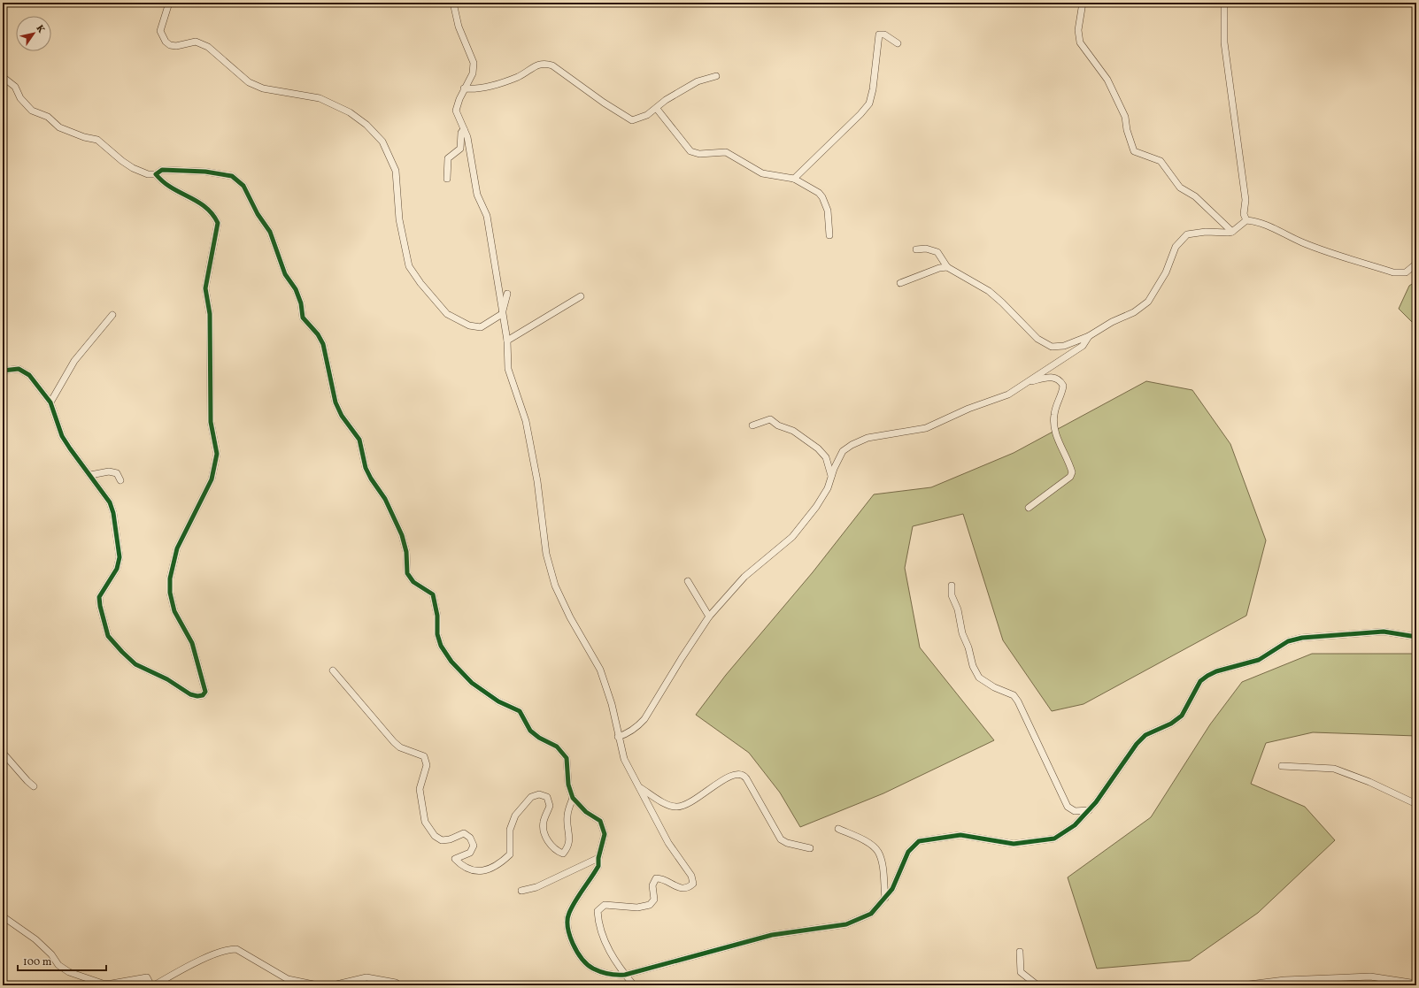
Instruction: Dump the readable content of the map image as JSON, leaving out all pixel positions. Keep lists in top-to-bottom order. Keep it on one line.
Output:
{"scale_bar":"100 m","north":"top right"}
